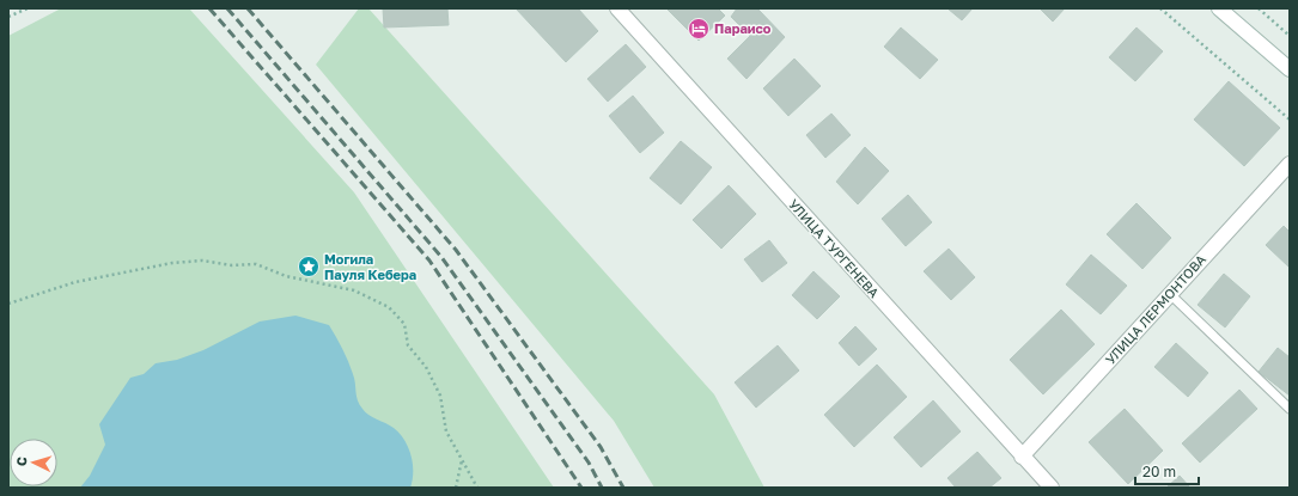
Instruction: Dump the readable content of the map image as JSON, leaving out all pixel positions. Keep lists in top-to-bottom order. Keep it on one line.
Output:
{"streets":{"street":["УЛИЦА ТУРГЕНЕВА","УЛИЦА ЛЕРМОНТОВА"]},"crossings":[["УЛИЦА ТУРГЕНЕВА","УЛИЦА ЛЕРМОНТОВА"]],"places":{"hotel":["Параисо"],"place":["Могила Пауля Кебера"]},"scale_bar":"20 m","north":"left"}
